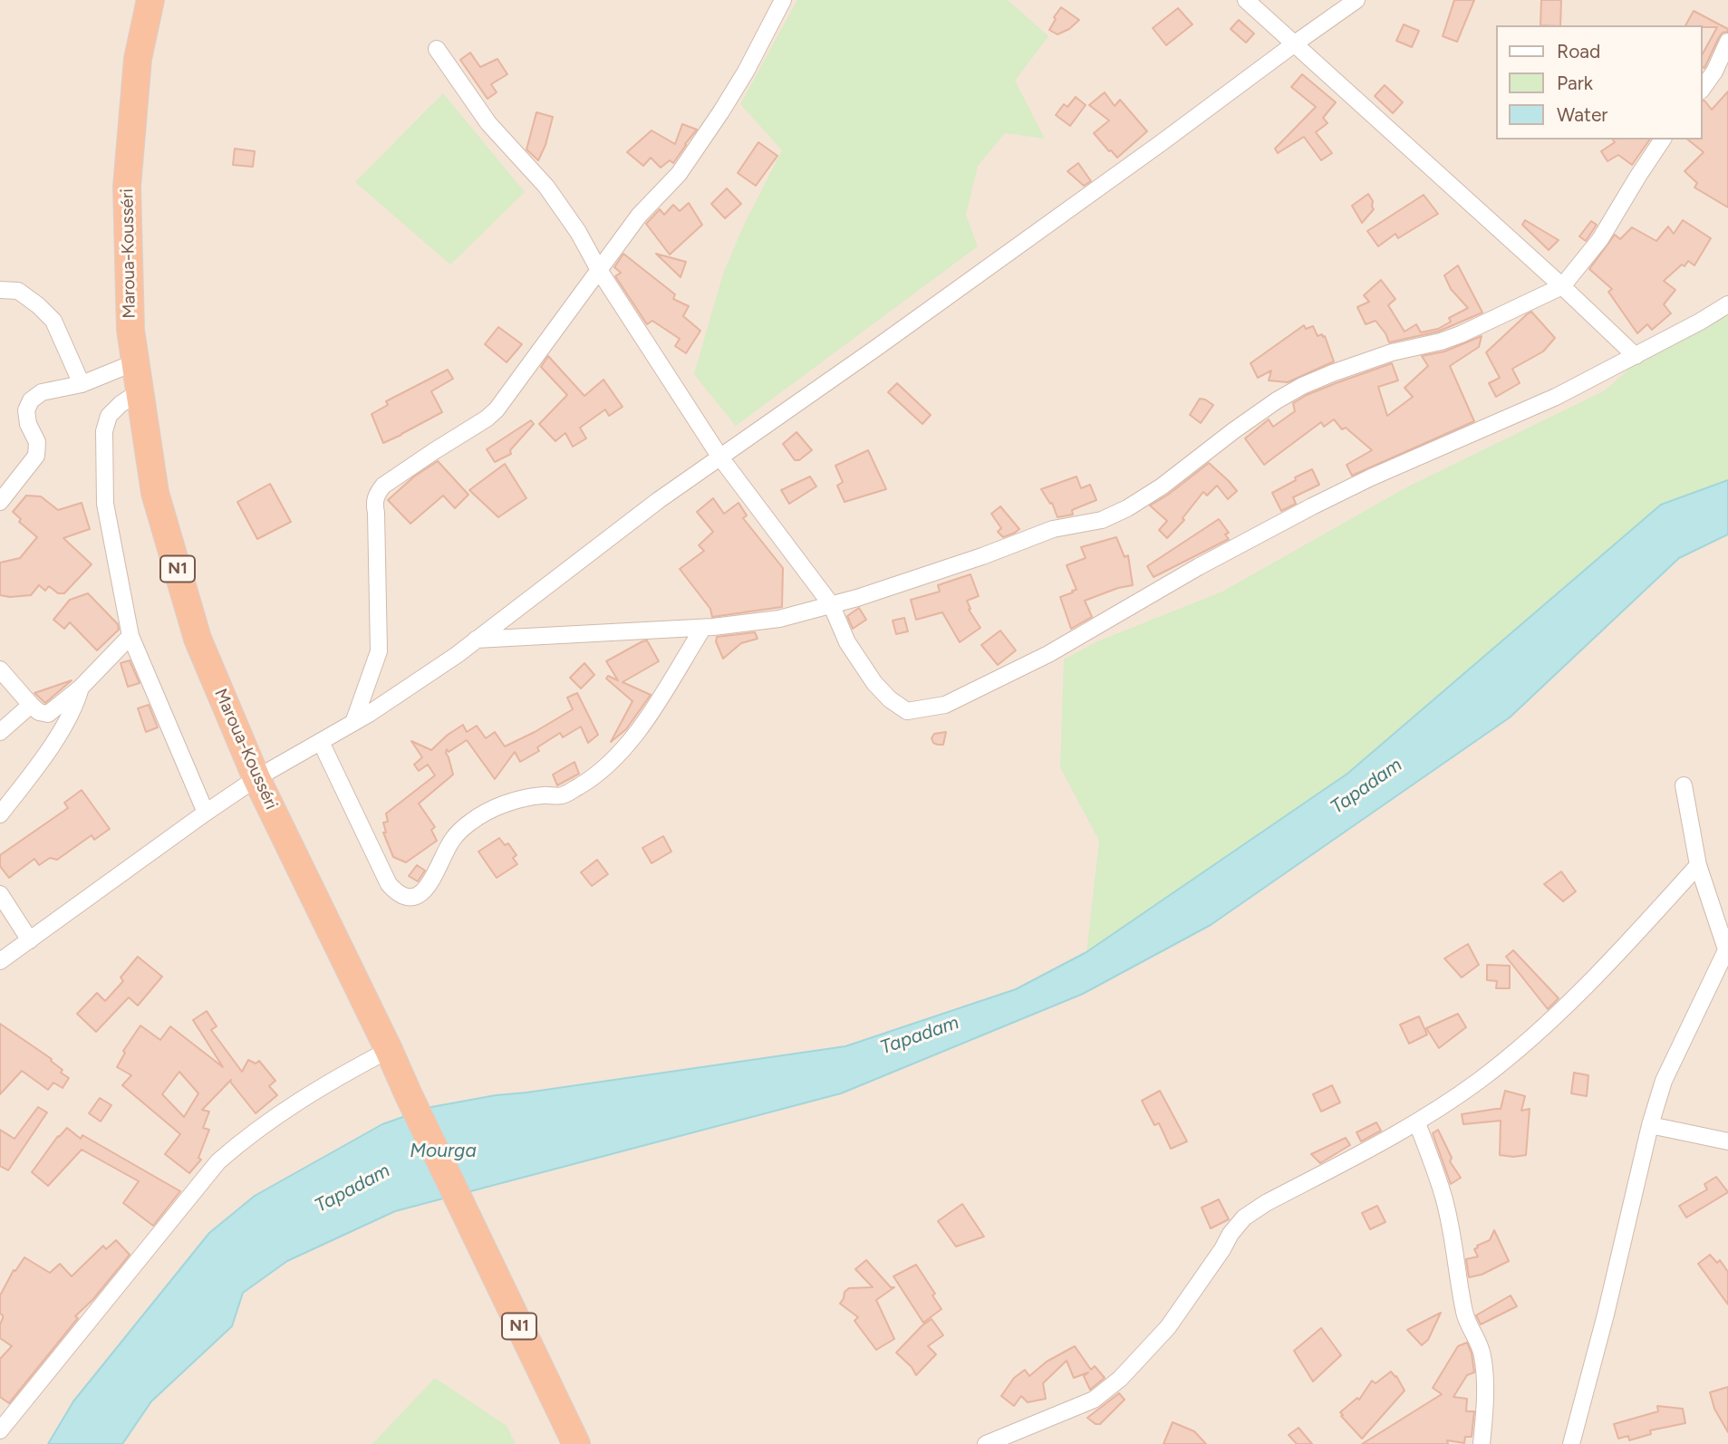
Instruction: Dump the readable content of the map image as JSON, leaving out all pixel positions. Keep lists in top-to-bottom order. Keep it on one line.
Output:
{"streets":{"highway":["Maroua-Kousséri","N1"]},"water":["Tapadam","Mourga"],"legend":["Road","Park","Water"]}
